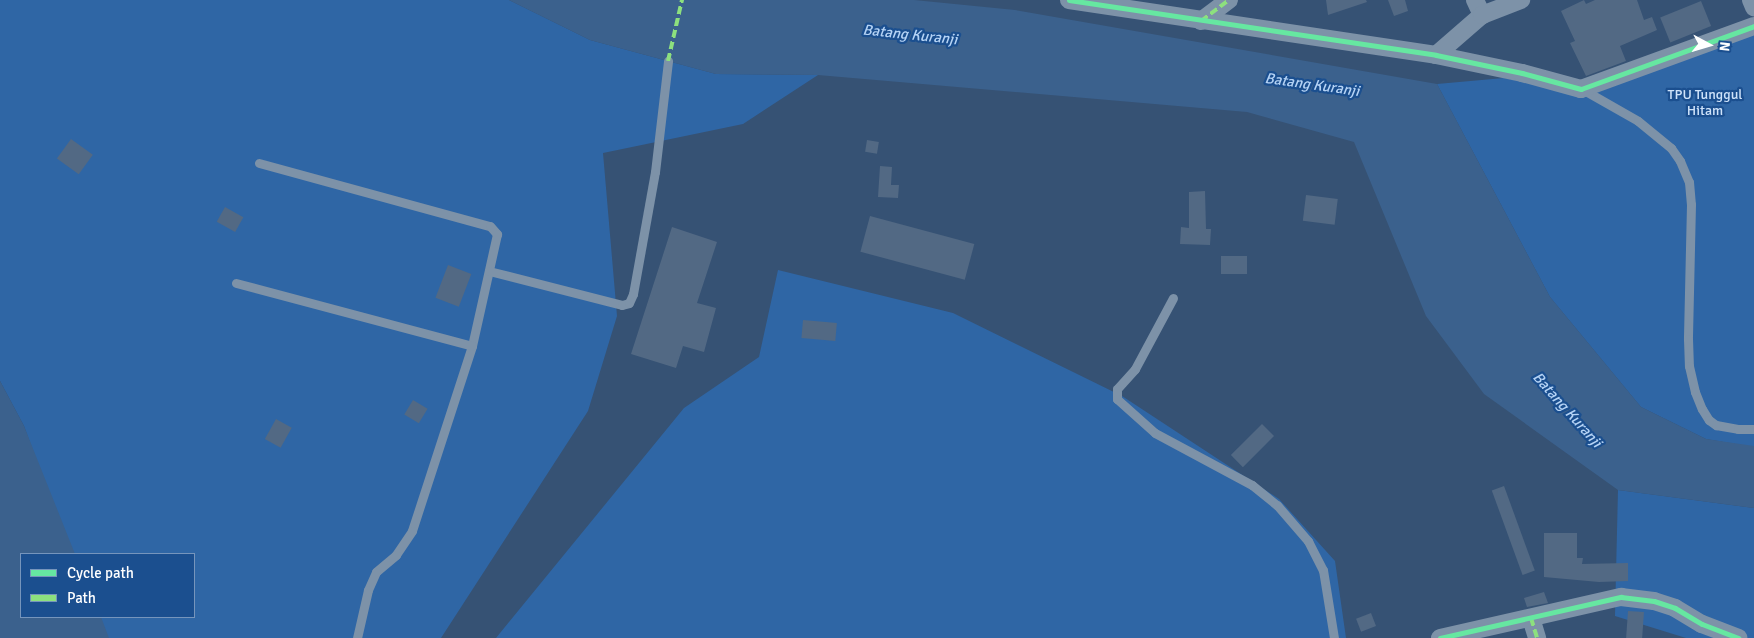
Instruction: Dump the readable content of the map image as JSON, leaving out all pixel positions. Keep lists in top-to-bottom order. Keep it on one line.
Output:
{"water":["Batang Kuranji"],"parks":["TPU Tunggul Hitam"],"legend":["Cycle path","Path"],"north":"right"}
